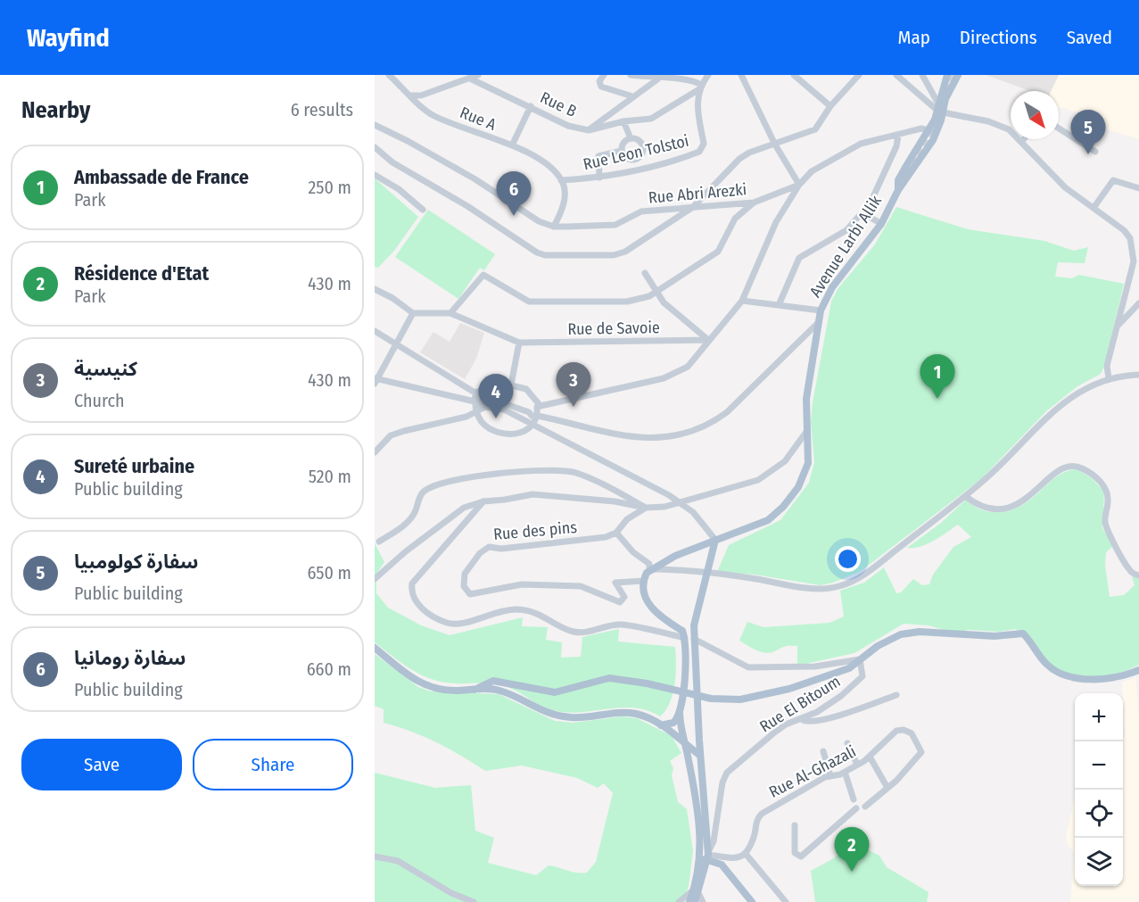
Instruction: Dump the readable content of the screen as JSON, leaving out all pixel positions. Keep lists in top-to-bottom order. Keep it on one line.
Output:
{"streets":{"main road":["Avenue Larbi Allik"],"street":["Rue B","Rue A","Rue Leon Tolstoi","Rue Abri Arezki","Rue de Savoie","Rue des pins","Rue El Bitoum","Rue Al-Ghazali"]},"crossings":[["Rue B","Rue Leon Tolstoi"],["Rue A","Rue Leon Tolstoi"],["Rue Abri Arezki","Avenue Larbi Allik"]],"north":"bottom right","page":{"header":"Wayfind","nav":["Map","Directions","Saved"],"heading":["Nearby","6 results"],"pins":["5","6","1","3","4","2"],"list":[{"mark":"1","name":"Ambassade de France","note":"Park","value":"250 m"},{"mark":"2","name":"Résidence d'Etat","note":"Park","value":"430 m"},{"mark":"3","name":"كنيسية","note":"Church","value":"430 m"},{"mark":"4","name":"Sureté urbaine","note":"Public building","value":"520 m"},{"mark":"5","name":"سفارة كولومبيا","note":"Public building","value":"650 m"},{"mark":"6","name":"سفارة رومانيا","note":"Public building","value":"660 m"}],"map_buttons":["+","−"],"buttons":["Save","Share"]}}
